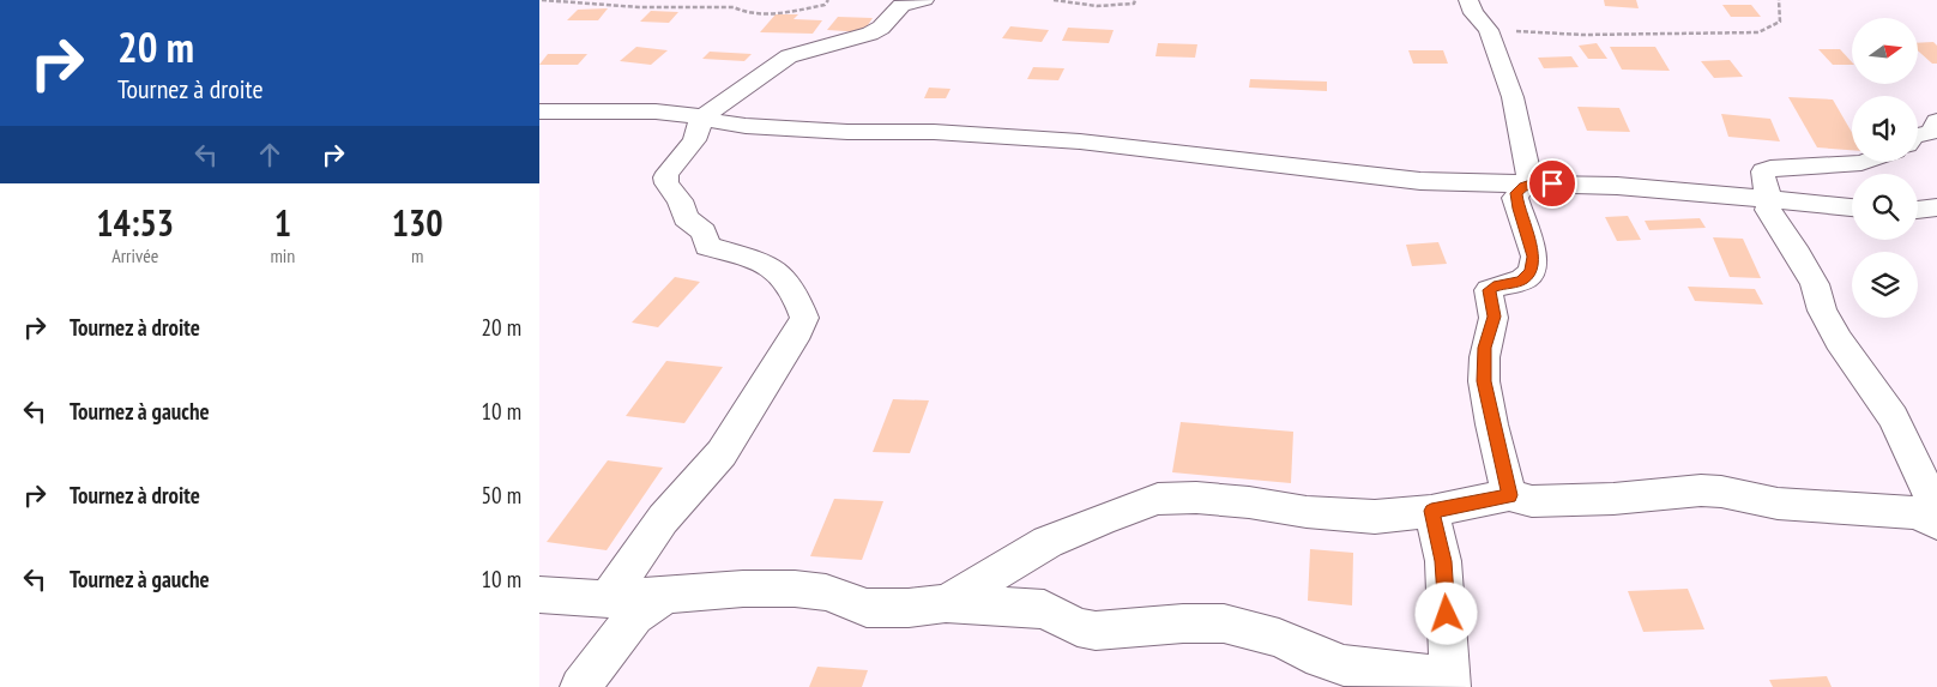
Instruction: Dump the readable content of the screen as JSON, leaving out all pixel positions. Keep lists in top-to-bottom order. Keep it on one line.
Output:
{"north":"right","page":{"turn":["20 m","Tournez à droite"],"eta":["14:53","Arrivée","1","min","130","m"],"list":[{"name":"Tournez à droite","value":"20 m"},{"name":"Tournez à gauche","value":"10 m"},{"name":"Tournez à droite","value":"50 m"},{"name":"Tournez à gauche","value":"10 m"}]}}
